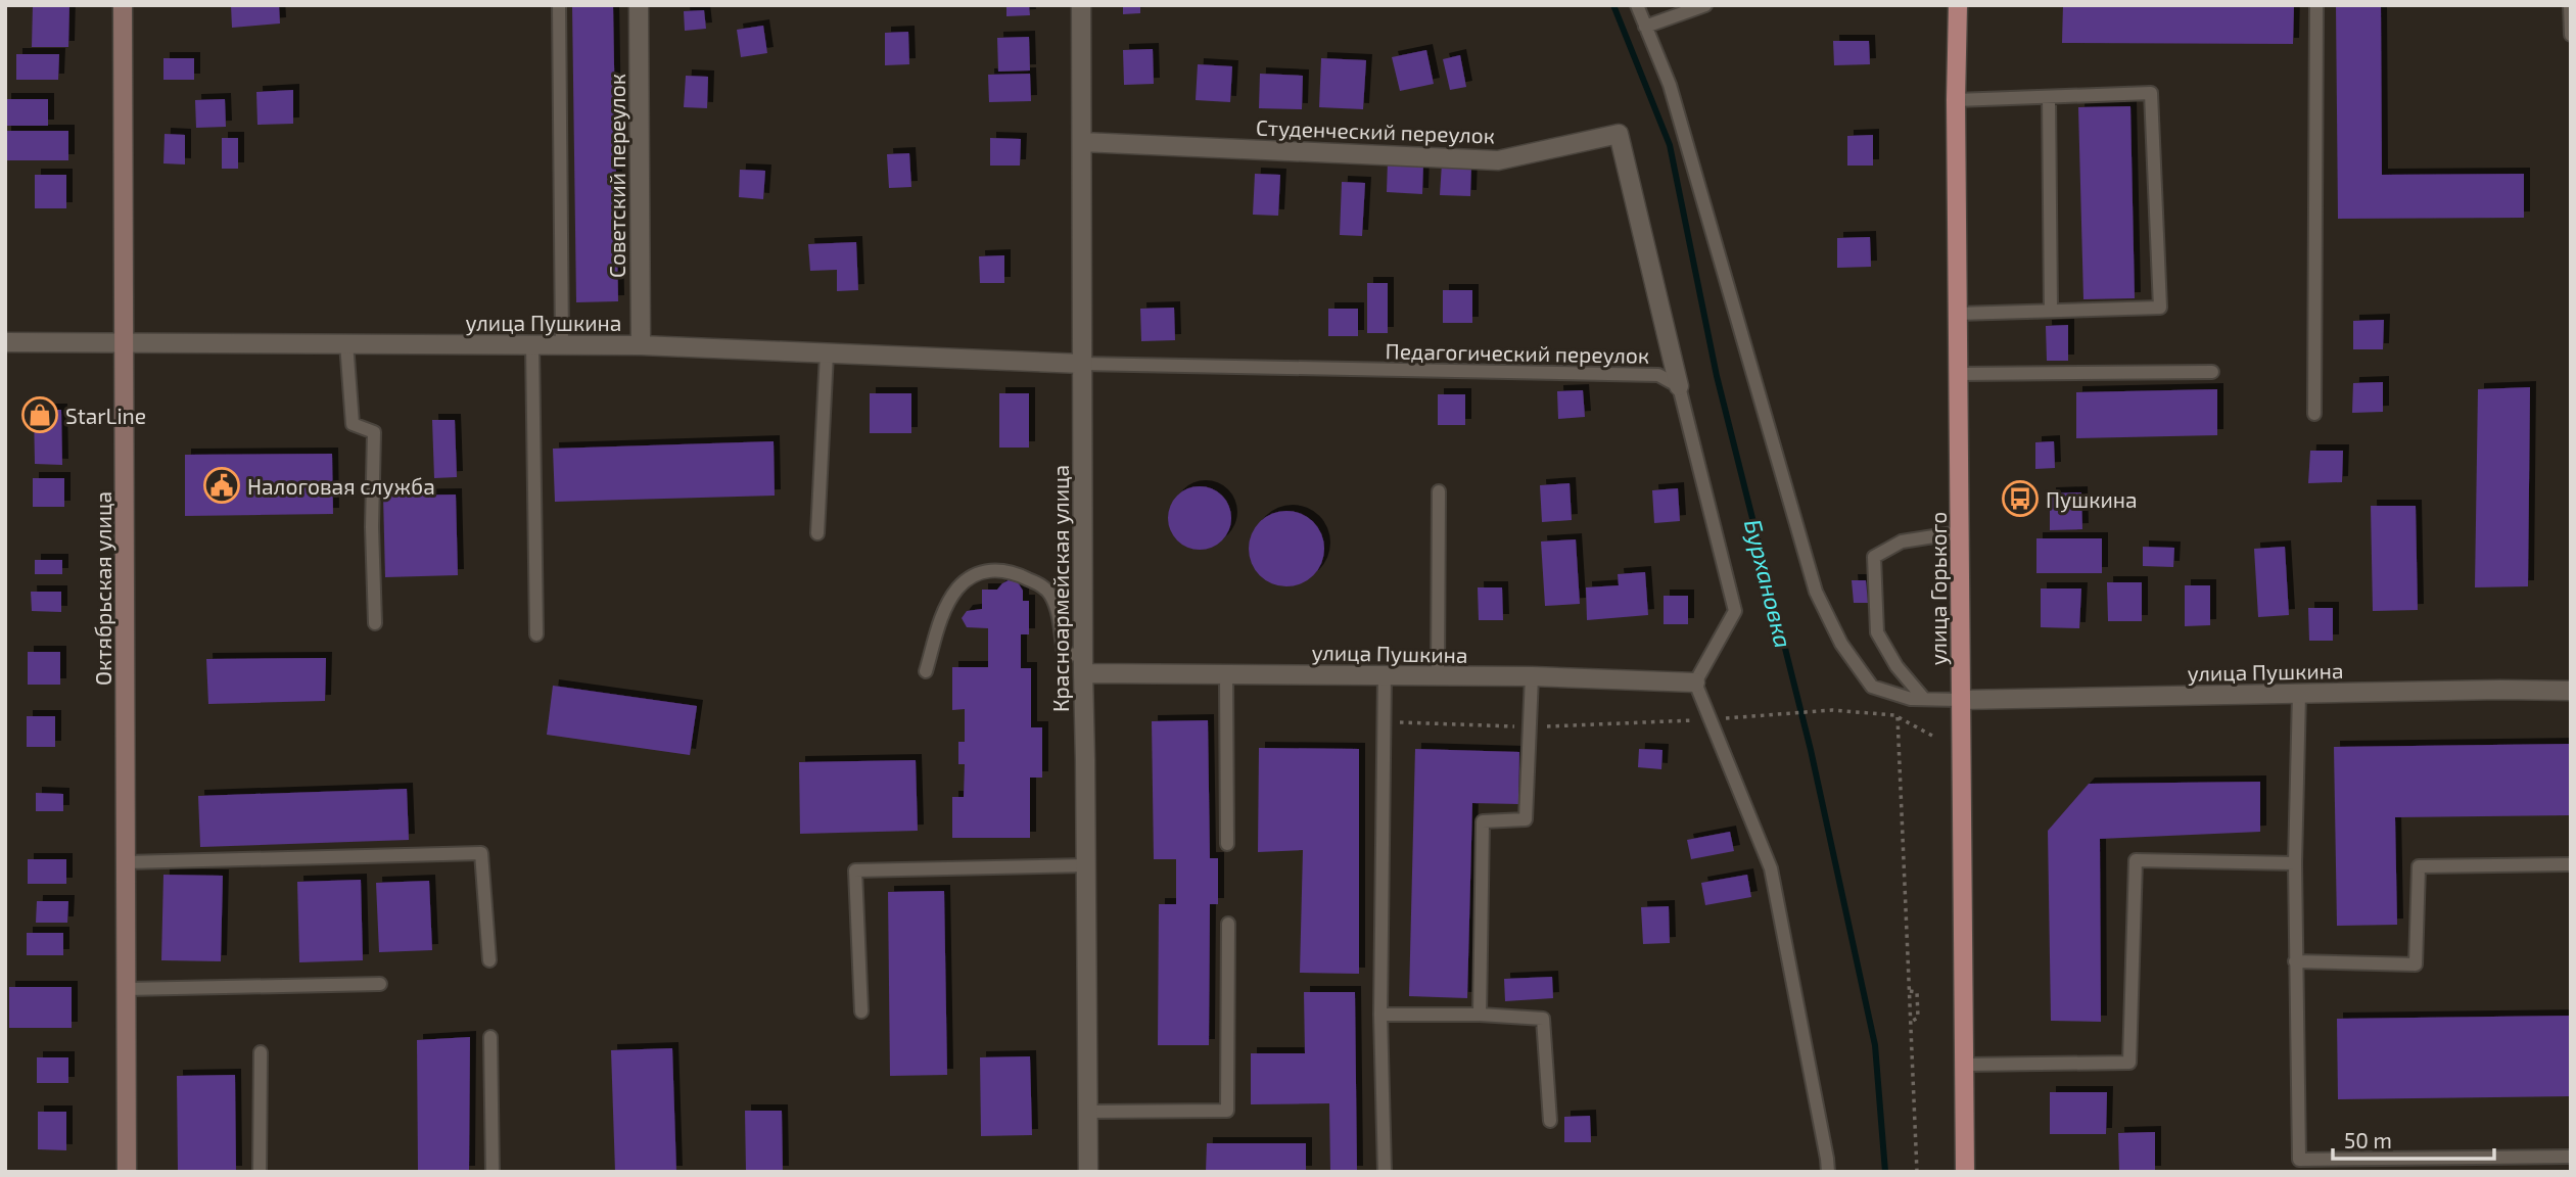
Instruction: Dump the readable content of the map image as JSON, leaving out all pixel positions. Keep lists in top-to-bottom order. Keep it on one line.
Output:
{"streets":{"main road":["улица Горького"],"street":["Студенческий переулок","Советский переулок","улица Пушкина","Октябрьская улица","Красноармейская улица"],"lane":["Педагогический переулок"]},"crossings":[["Студенческий переулок","Педагогический переулок"],["Студенческий переулок","Красноармейская улица"],["Советский переулок","улица Пушкина"],["улица Пушкина","Педагогический переулок"],["улица Пушкина","Октябрьская улица"],["улица Пушкина","Красноармейская улица"],["улица Пушкина","улица Горького"],["Педагогический переулок","Красноармейская улица"]],"water":["Бурхановка"],"places":{"shop":["StarLine"],"public building":["Налоговая служба"],"bus stop":["Пушкина"]},"scale_bar":"50 m"}
